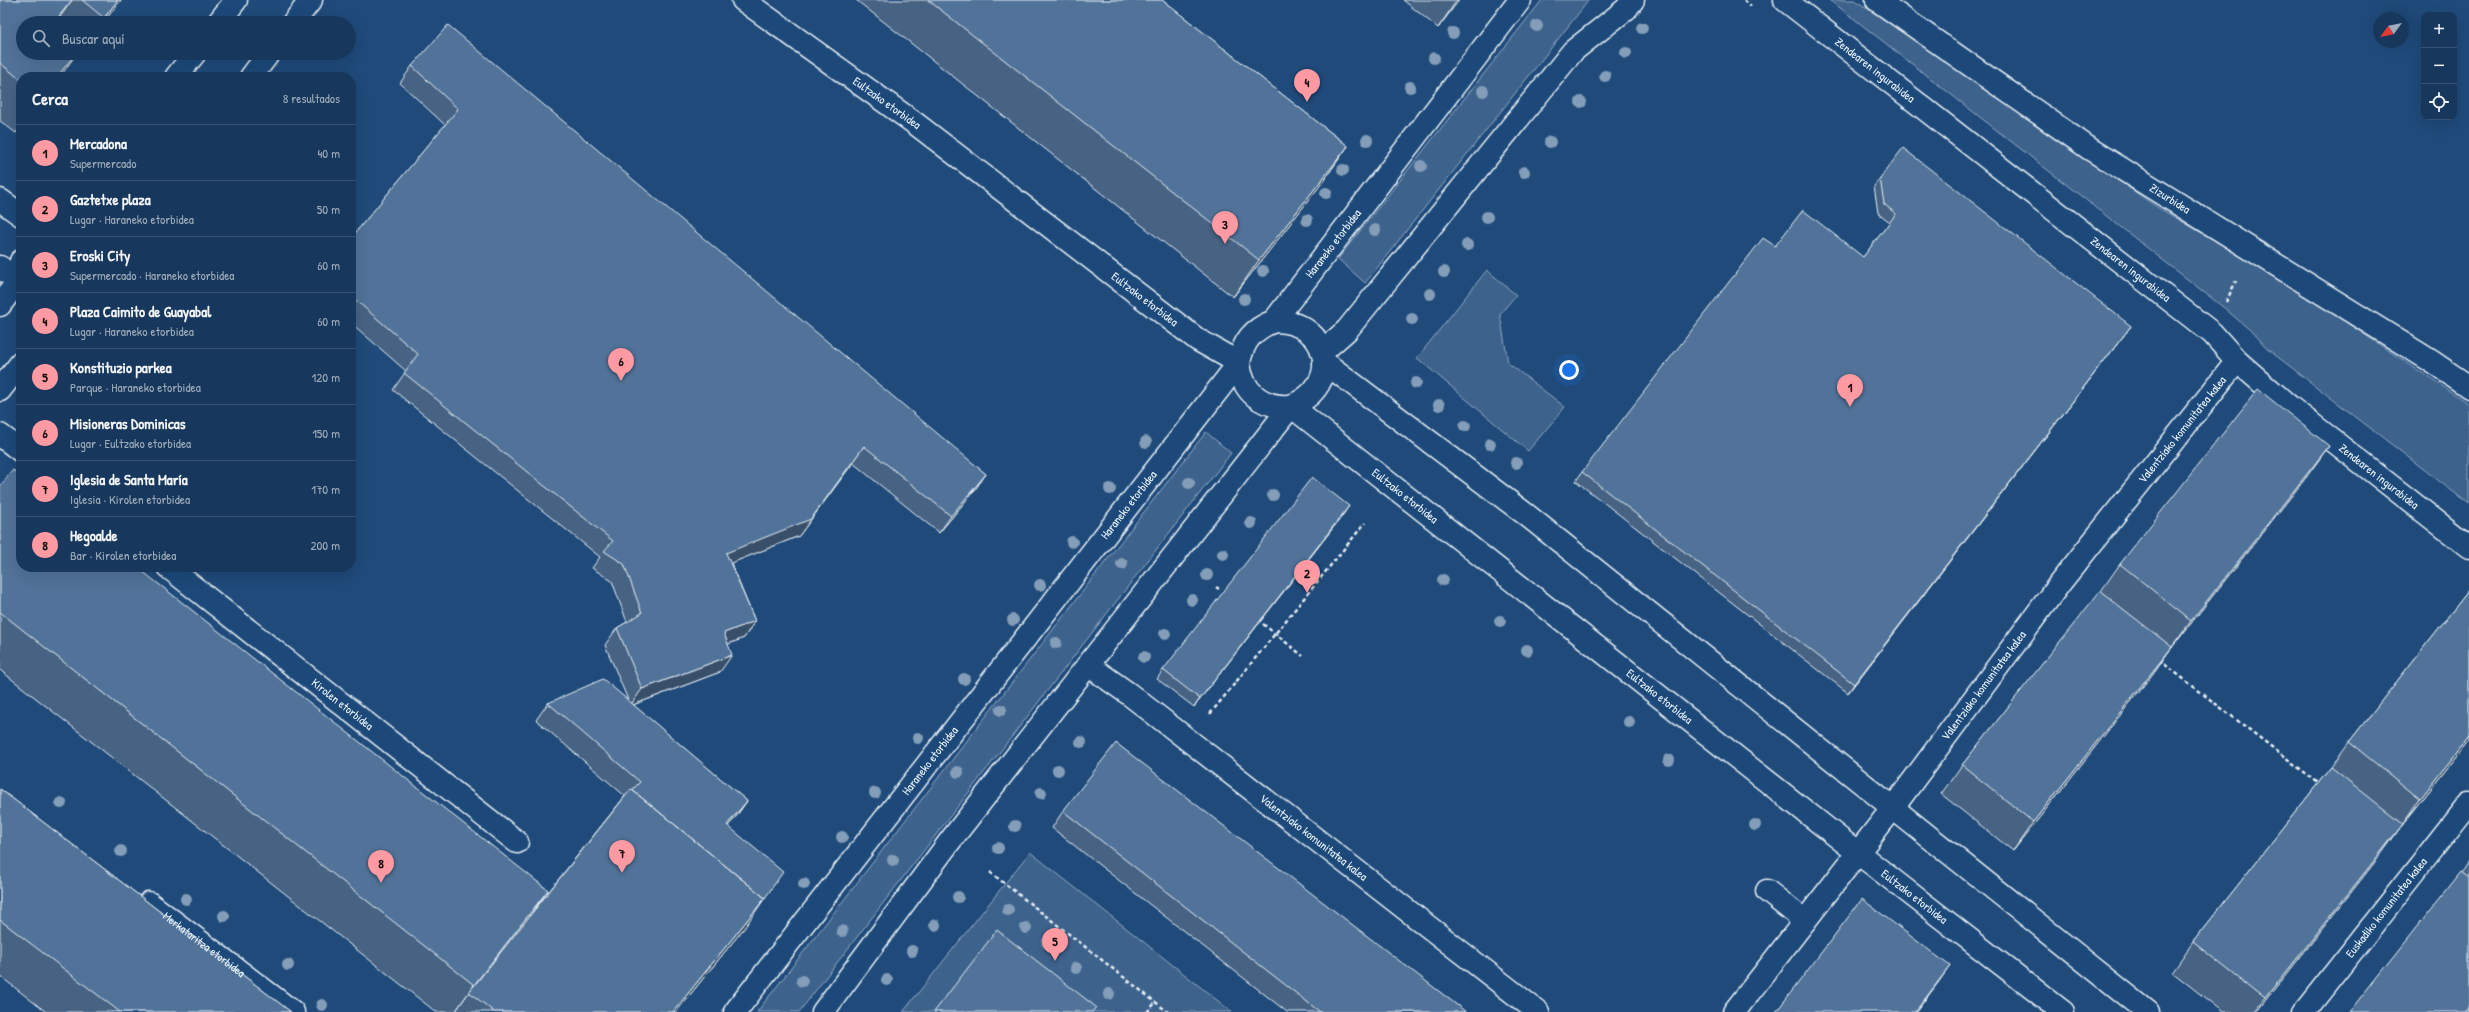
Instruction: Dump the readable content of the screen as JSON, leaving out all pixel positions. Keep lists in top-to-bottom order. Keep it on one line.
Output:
{"streets":{"street":["Zendearen ingurabidea","Eultzako etorbidea","Zizurbidea","Haraneko etorbidea","Valentziako komunitatea kalea","Kirolen etorbidea","Euskadiko komunitatea kalea","Merkataritza etorbidea"]},"crossings":[["Zendearen ingurabidea","Valentziako komunitatea kalea"],["Eultzako etorbidea","Haraneko etorbidea"],["Eultzako etorbidea","Valentziako komunitatea kalea"]],"north":"bottom left","page":{"map_buttons":["+","−"],"search":"Buscar aquí","pins":["4","3","6","1","2","7","8","5"],"heading":["Cerca","8 resultados"],"list":[{"mark":"1","name":"Mercadona","note":"Supermercado","value":"40 m"},{"mark":"2","name":"Gaztetxe plaza","note":"Lugar · Haraneko etorbidea","value":"50 m"},{"mark":"3","name":"Eroski City","note":"Supermercado · Haraneko etorbidea","value":"60 m"},{"mark":"4","name":"Plaza Caimito de Guayabal","note":"Lugar · Haraneko etorbidea","value":"60 m"},{"mark":"5","name":"Konstituzio parkea","note":"Parque · Haraneko etorbidea","value":"120 m"},{"mark":"6","name":"Misioneras Dominicas","note":"Lugar · Eultzako etorbidea","value":"150 m"},{"mark":"7","name":"Iglesia de Santa María","note":"Iglesia · Kirolen etorbidea","value":"170 m"},{"mark":"8","name":"Hegoalde","note":"Bar · Kirolen etorbidea","value":"200 m"}]}}
